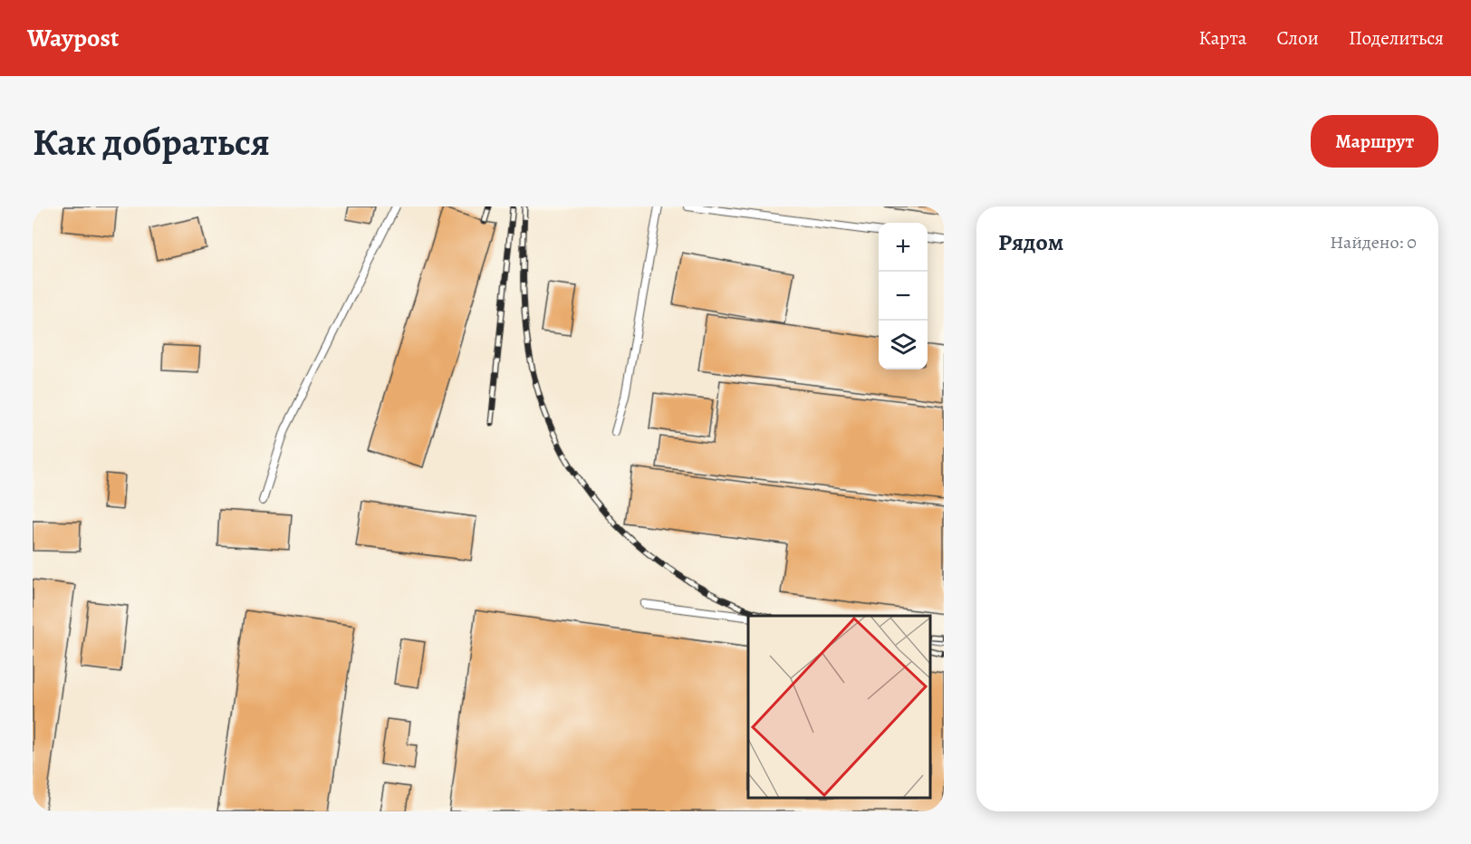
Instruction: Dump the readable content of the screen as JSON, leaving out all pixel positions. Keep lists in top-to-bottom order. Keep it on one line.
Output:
{"page":{"header":"Waypost","nav":["Карта","Слои","Поделиться"],"buttons":"Маршрут","title":"Как добраться","heading":["Рядом","Найдено: 0"],"map_buttons":["+","−"]}}
